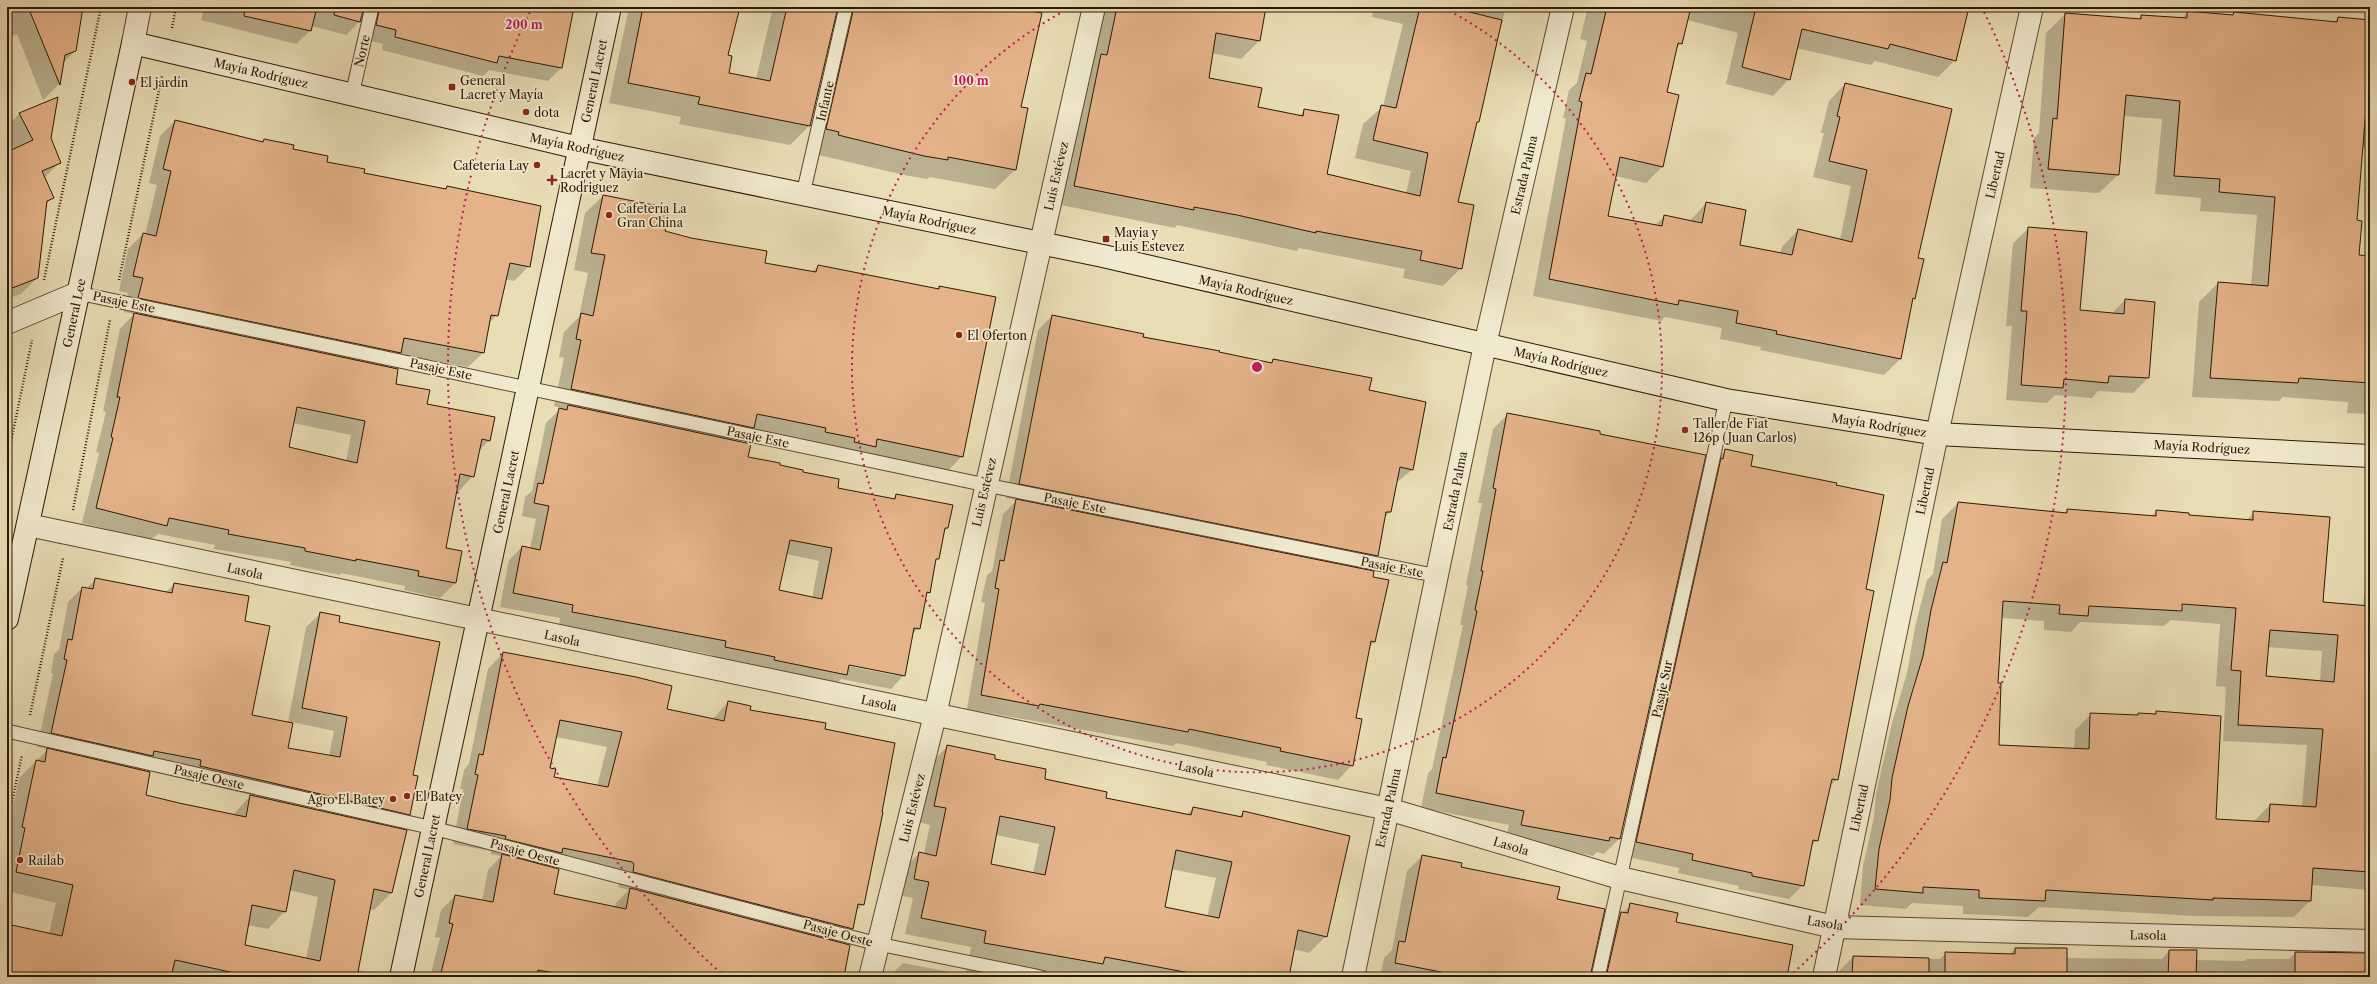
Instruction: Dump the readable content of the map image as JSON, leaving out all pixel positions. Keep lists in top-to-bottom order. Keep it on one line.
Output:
{"streets":{"street":["Mayía Rodríguez","General Lacret","Estrada Palma","Libertad","Luis Estévez","General Lee","Lasola"],"lane":["Norte","Infante","Pasaje Este","Pasaje Sur","Pasaje Oeste"]},"crossings":[["Norte","Mayía Rodríguez"],["Mayía Rodríguez","General Lacret"],["Mayía Rodríguez","Infante"],["Mayía Rodríguez","Estrada Palma"],["Mayía Rodríguez","Libertad"],["Mayía Rodríguez","Luis Estévez"],["Mayía Rodríguez","General Lee"],["Mayía Rodríguez","Pasaje Sur"],["General Lacret","Pasaje Este"],["General Lacret","Lasola"],["General Lacret","Pasaje Oeste"],["Estrada Palma","Pasaje Este"],["Estrada Palma","Lasola"],["Libertad","Lasola"],["Luis Estévez","Pasaje Este"],["Luis Estévez","Lasola"],["Luis Estévez","Pasaje Oeste"],["Pasaje Este","General Lee"],["General Lee","Lasola"],["Lasola","Pasaje Sur"]],"places":{"other":["El jardín","dota","Cafetería Lay","Cafetería La Gran China","El Oferton","Taller de Fiat 126p (Juan Carlos)","El Batey","Agro El Batey","Railab"],"transit":["General Lacret y Mayía","Mayia y Luis Estevez"],"health":["Lacret y Mayia Rodriguez"]},"rings":["200 m","100 m"]}
